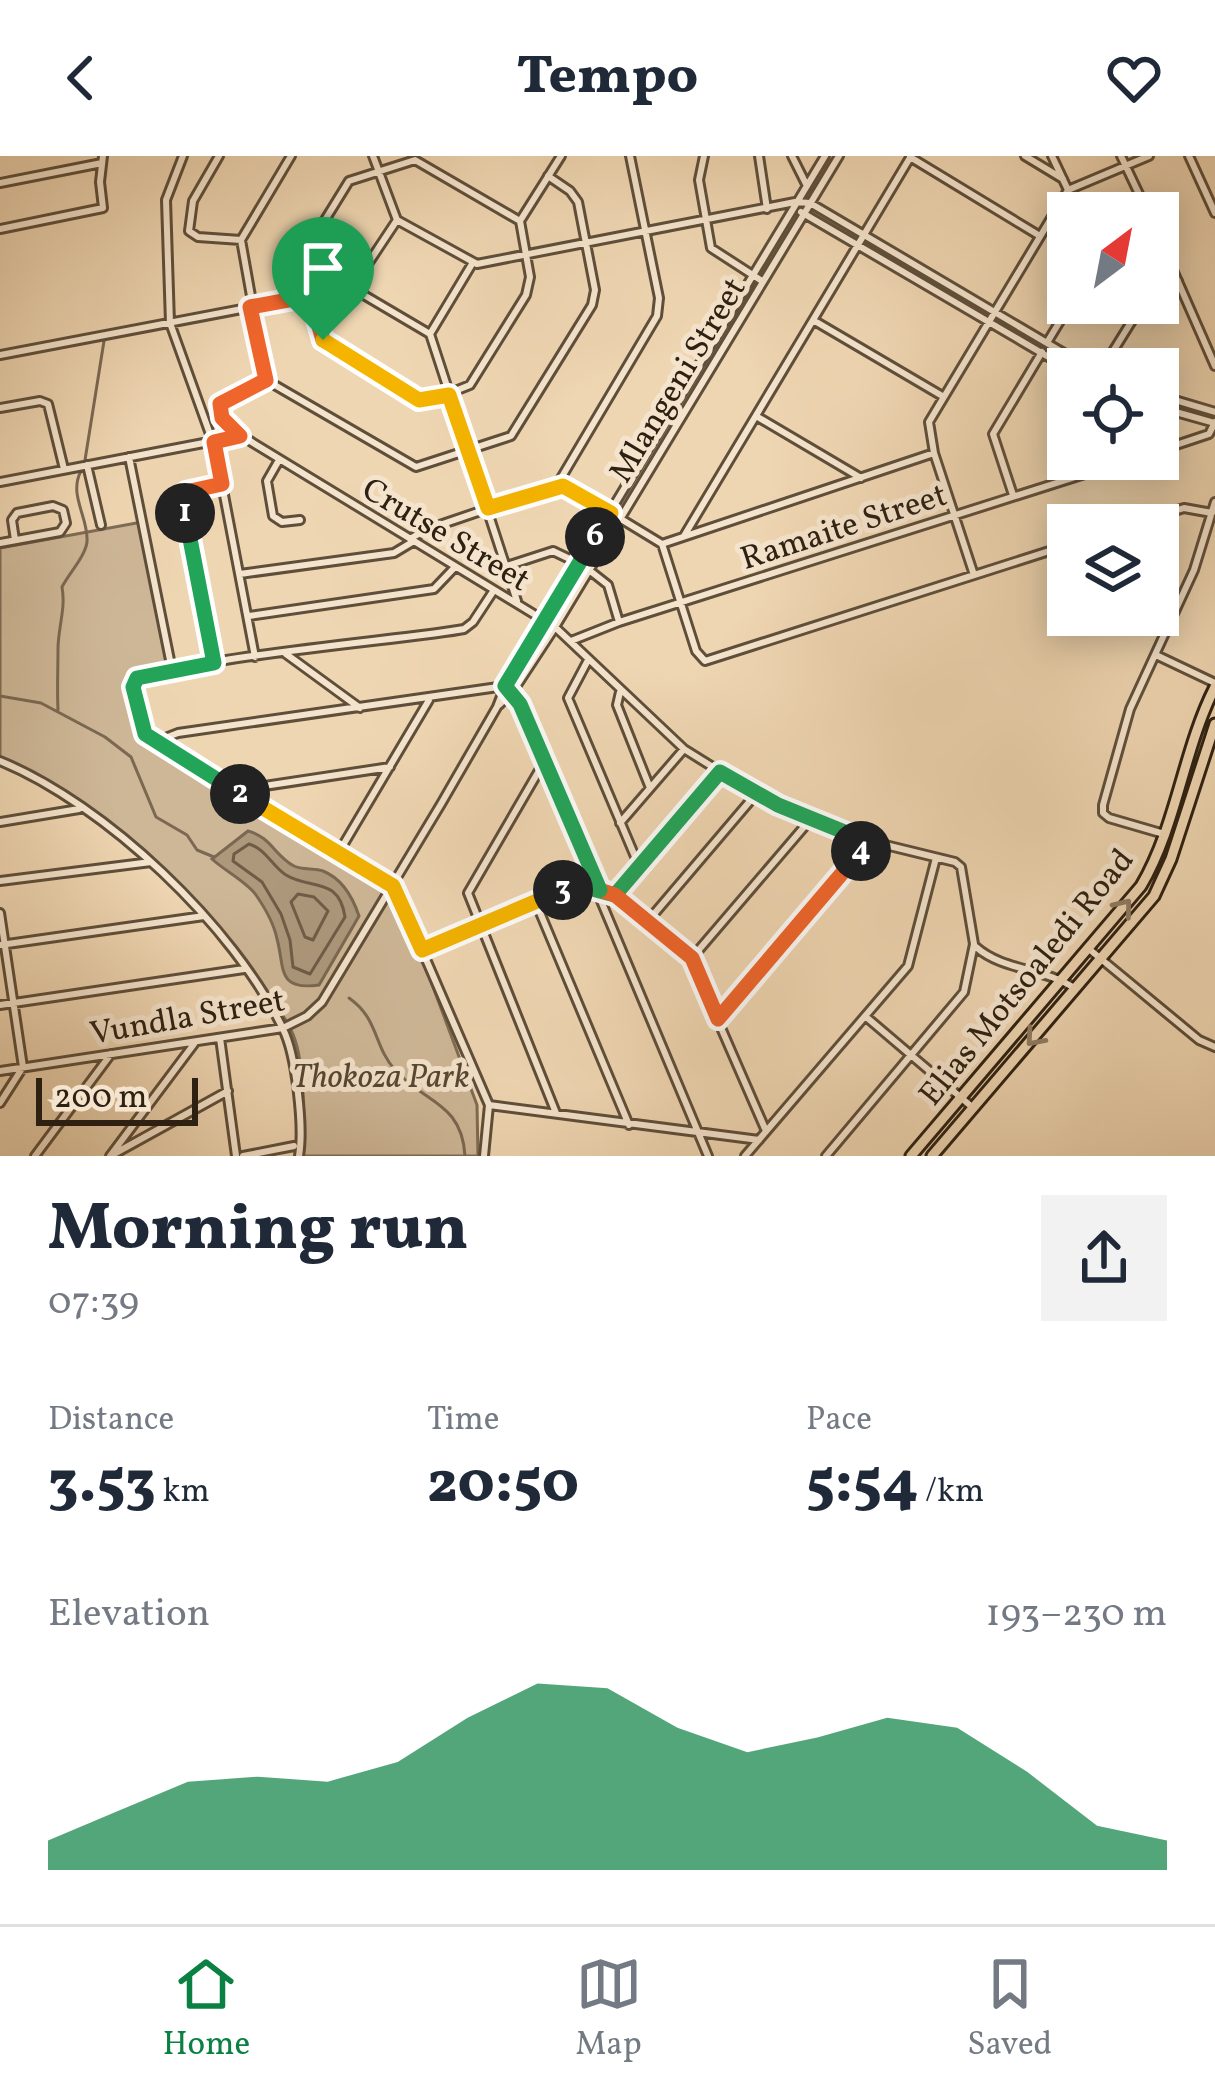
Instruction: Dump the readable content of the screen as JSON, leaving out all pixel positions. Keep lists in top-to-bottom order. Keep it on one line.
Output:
{"streets":{"main road":["Elias Motsoaledi Road"],"street":["Mlangeni Street","Ramaite Street","Crutse Street","Vundla Street"]},"crossings":[["Mlangeni Street","Crutse Street"],["Mlangeni Street","Vundla Street"],["Ramaite Street","Crutse Street"],["Crutse Street","Vundla Street"]],"parks":["Thokoza Park"],"scale_bar":"200 m","north":"top right","page":{"header":"Tempo","pins":["1","6","2","4","3"],"scale":"200 m","heading":["Morning run","07:39"],"stats":[["Distance","3.53 km"],["Time","20:50"],["Pace","5:54 /km"]],"chart":["Elevation","193–230 m"],"tabs":["Home","Map","Saved"]}}
